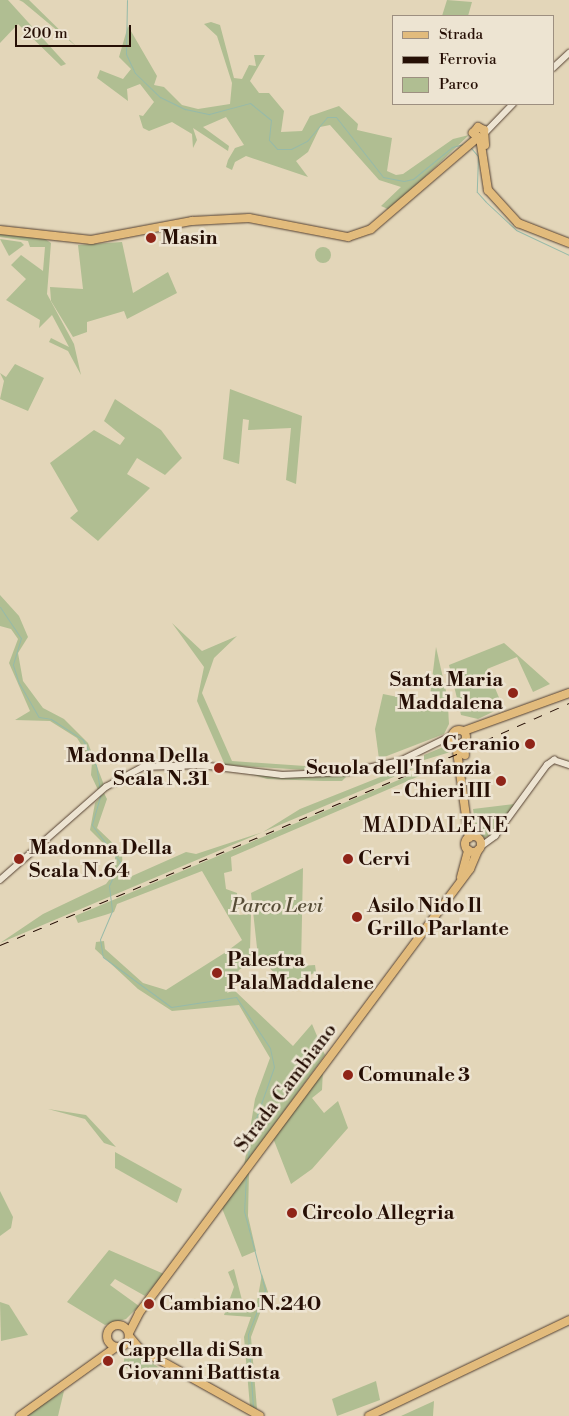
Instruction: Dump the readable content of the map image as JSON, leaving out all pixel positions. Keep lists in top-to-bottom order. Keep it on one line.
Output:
{"streets":{"main road":["Strada Cambiano"]},"districts":["MADDALENE"],"parks":["Parco Levi"],"places":["Masin","Santa Maria Maddalena","Geranio","Madonna Della Scala N.31","Scuola dell'Infanzia - Chieri III","Madonna Della Scala N.64","Cervi","Asilo Nido Il Grillo Parlante","Palestra PalaMaddalene","Comunale 3","Circolo Allegria","Cambiano N.240","Cappella di San Giovanni Battista"],"legend":["Strada","Ferrovia","Parco"],"scale_bar":"200 m"}
